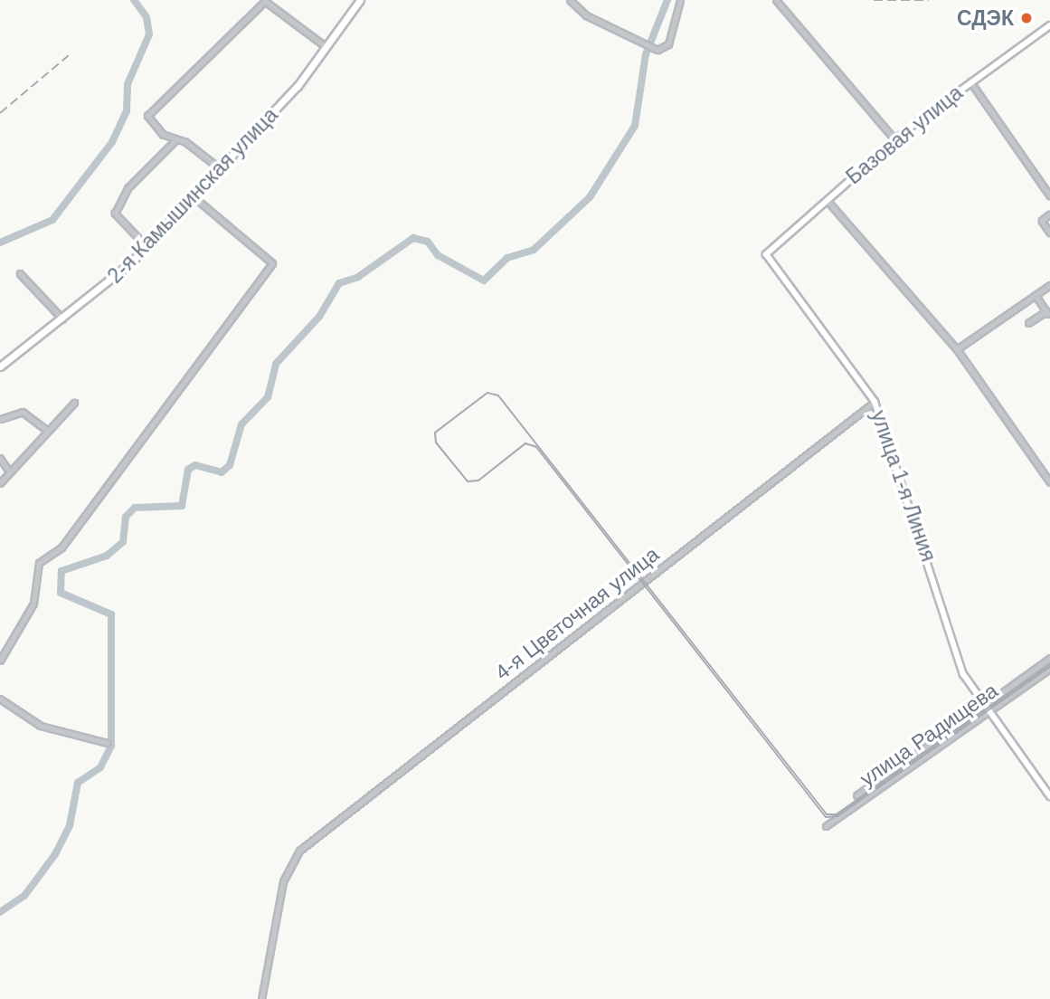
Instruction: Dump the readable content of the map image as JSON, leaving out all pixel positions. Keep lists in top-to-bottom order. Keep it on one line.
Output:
{"streets":{"main road":["Базовая улица","2-я Камышинская улица","улица 1-я Линия"],"street":["4-я Цветочная улица","улица Радищева"]},"crossings":[["Базовая улица","улица 1-я Линия"],["улица 1-я Линия","4-я Цветочная улица"],["улица 1-я Линия","улица Радищева"]],"places":["СДЭК"]}
